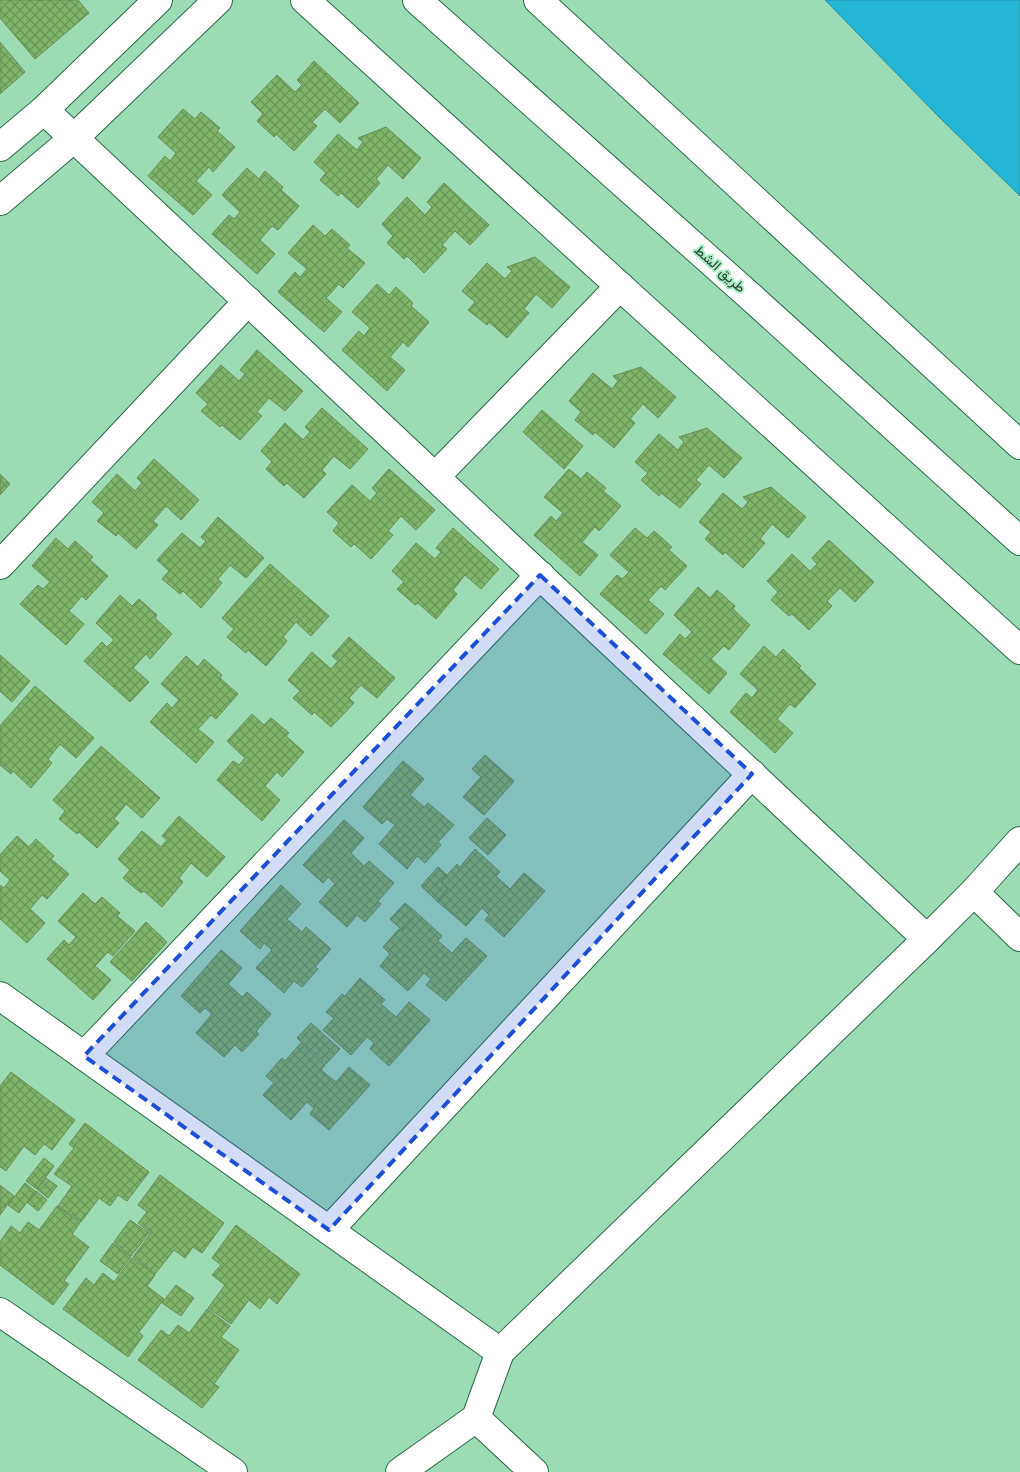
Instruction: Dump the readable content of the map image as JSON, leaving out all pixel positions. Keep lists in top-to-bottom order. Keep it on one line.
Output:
{"streets":{"street":["طريق الشط"]}}
